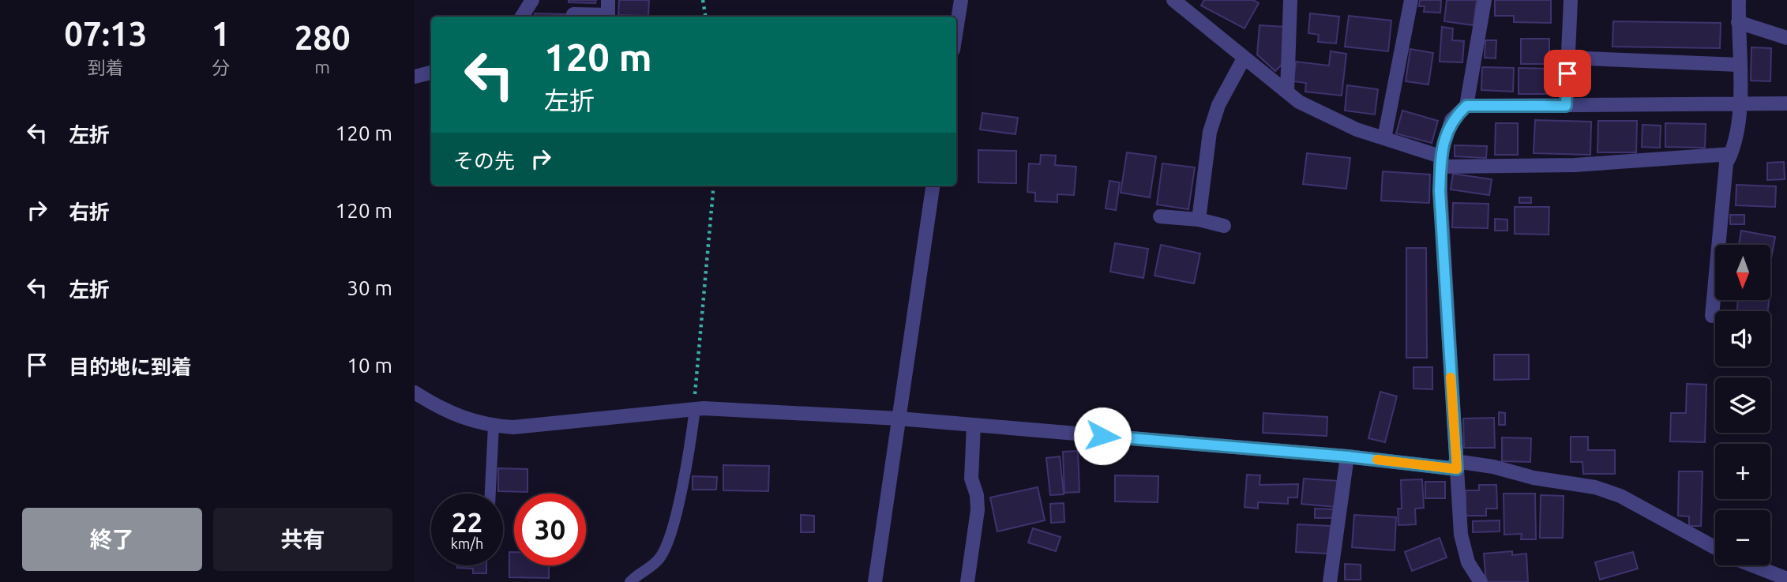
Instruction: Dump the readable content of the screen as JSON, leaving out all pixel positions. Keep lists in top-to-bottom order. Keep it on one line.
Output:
{"north":"bottom","page":{"eta":["07:13","到着","1","分","280","m"],"turn":["120 m","左折"],"list":[{"name":"左折","value":"120 m"},{"name":"右折","value":"120 m"},{"name":"左折","value":"30 m"},{"name":"目的地に到着","value":"10 m"}],"then":"その先","map_buttons":["+","−"],"speed":"22 km/h","limit":"30","buttons":["終了","共有"]}}
